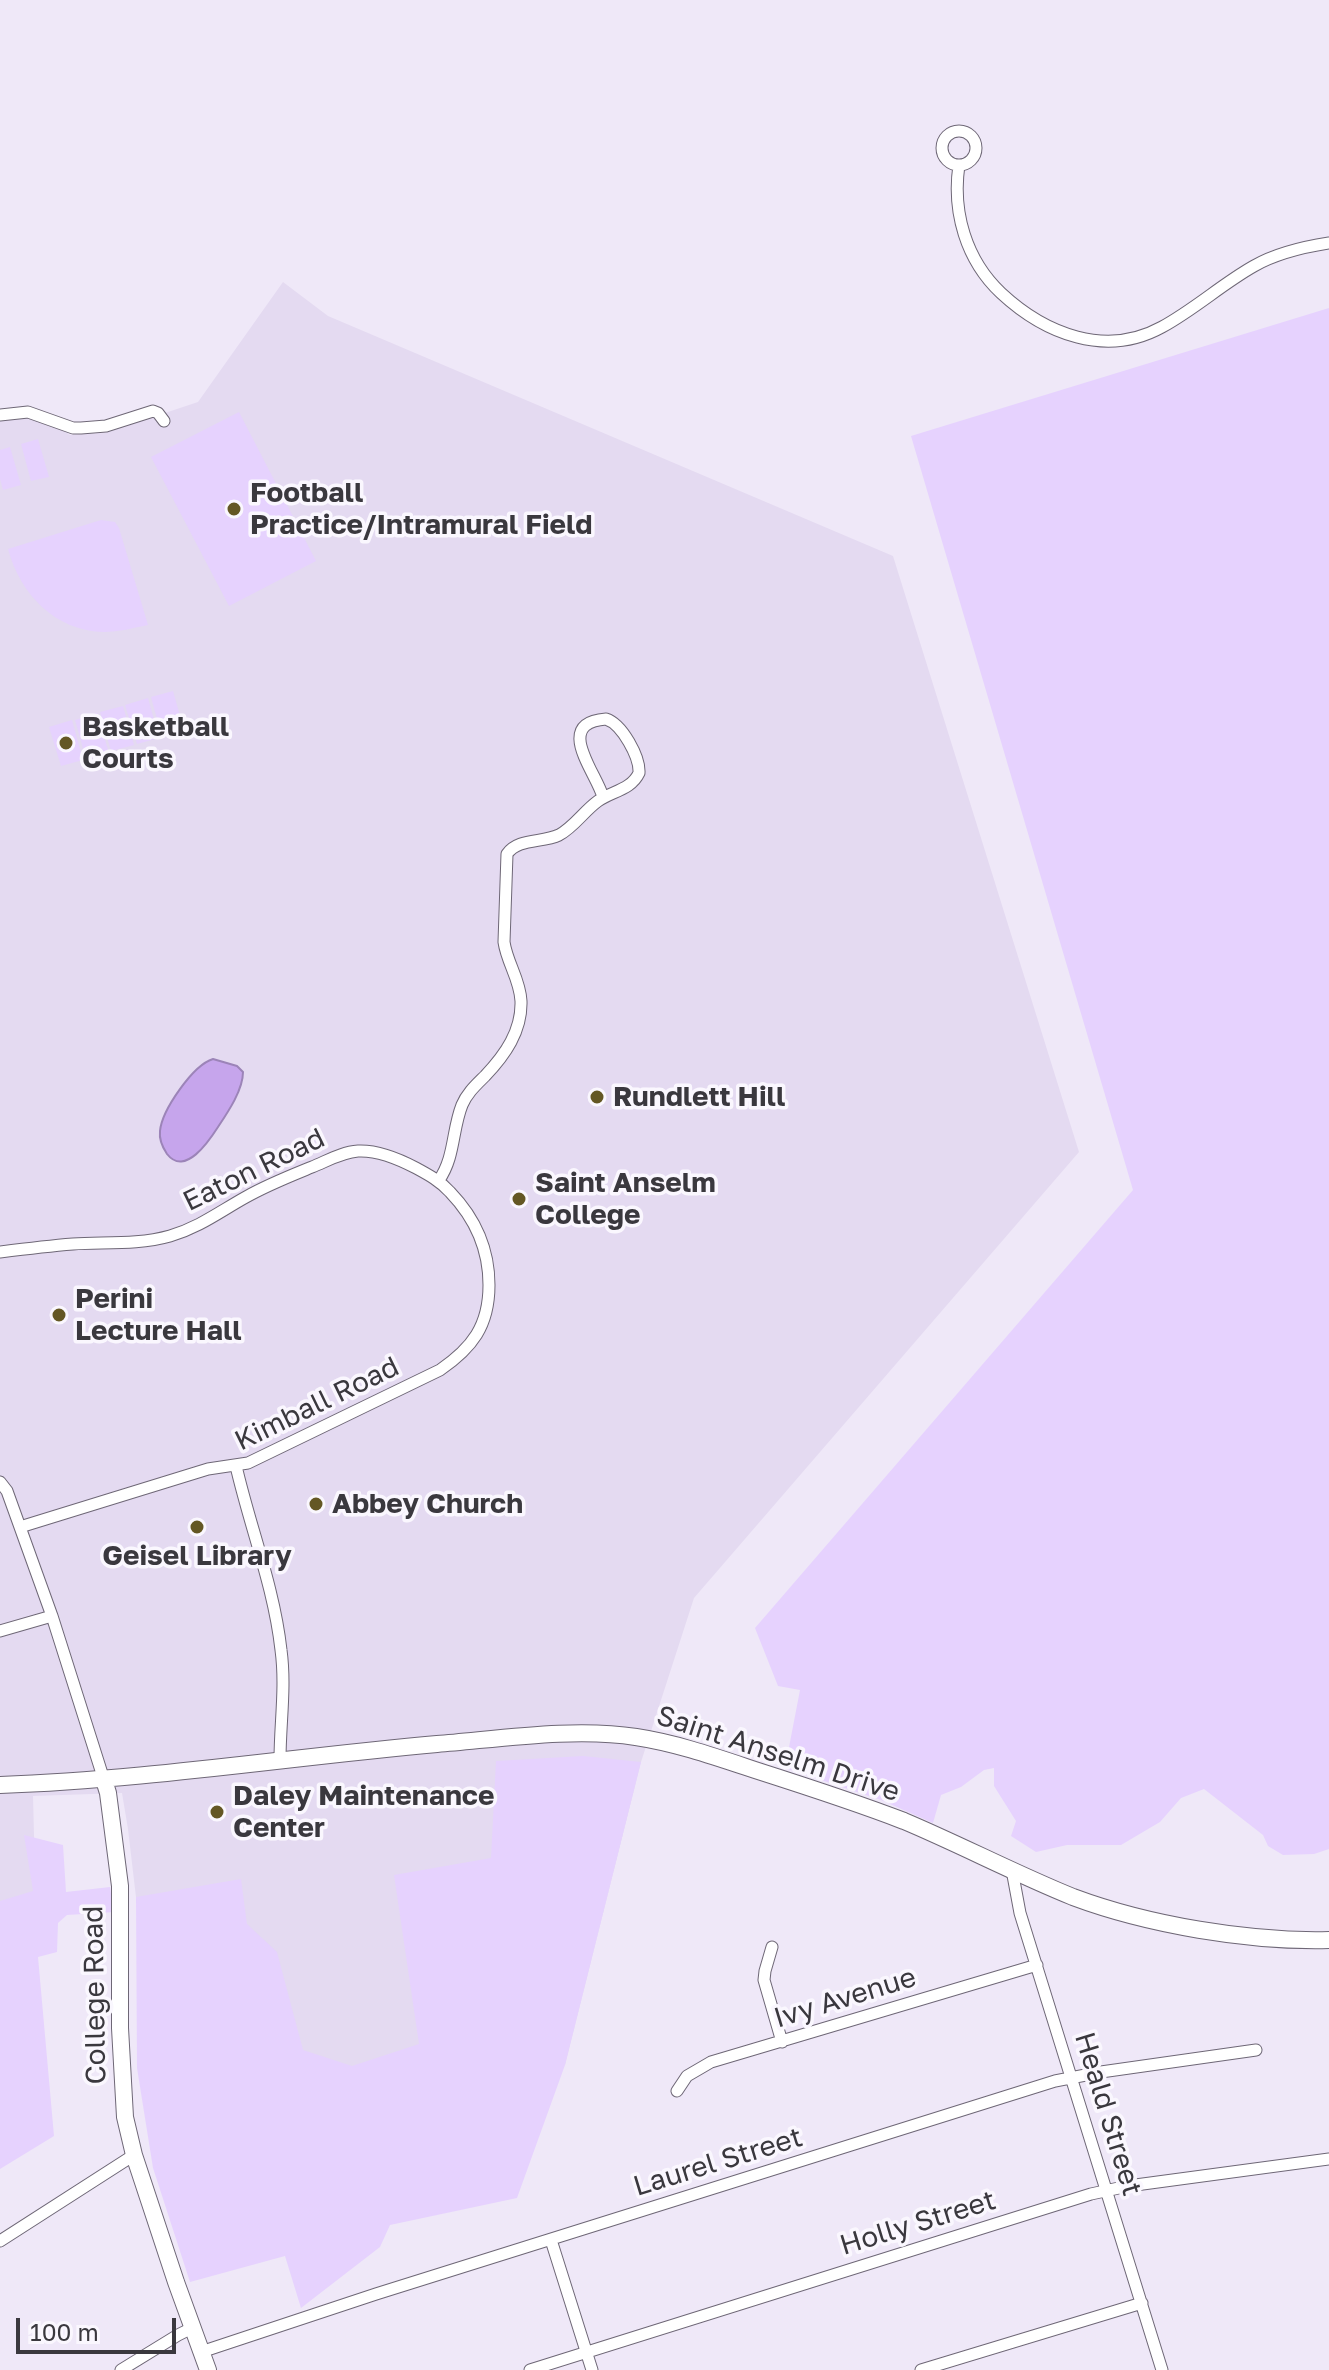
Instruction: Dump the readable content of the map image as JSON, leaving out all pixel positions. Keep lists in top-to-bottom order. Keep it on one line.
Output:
{"streets":{"street":["Eaton Road","Kimball Road","Saint Anselm Drive","College Road","Ivy Avenue","Heald Street","Laurel Street","Holly Street"]},"crossings":[["Eaton Road","Kimball Road"],["Kimball Road","Saint Anselm Drive"],["Saint Anselm Drive","College Road"],["Saint Anselm Drive","Heald Street"],["College Road","Laurel Street"],["Ivy Avenue","Heald Street"],["Heald Street","Laurel Street"],["Heald Street","Holly Street"]],"places":["Football Practice/Intramural Field","Basketball Courts","Rundlett Hill","Saint Anselm College","Perini Lecture Hall","Abbey Church","Geisel Library","Daley Maintenance Center"],"scale_bar":"100 m"}
